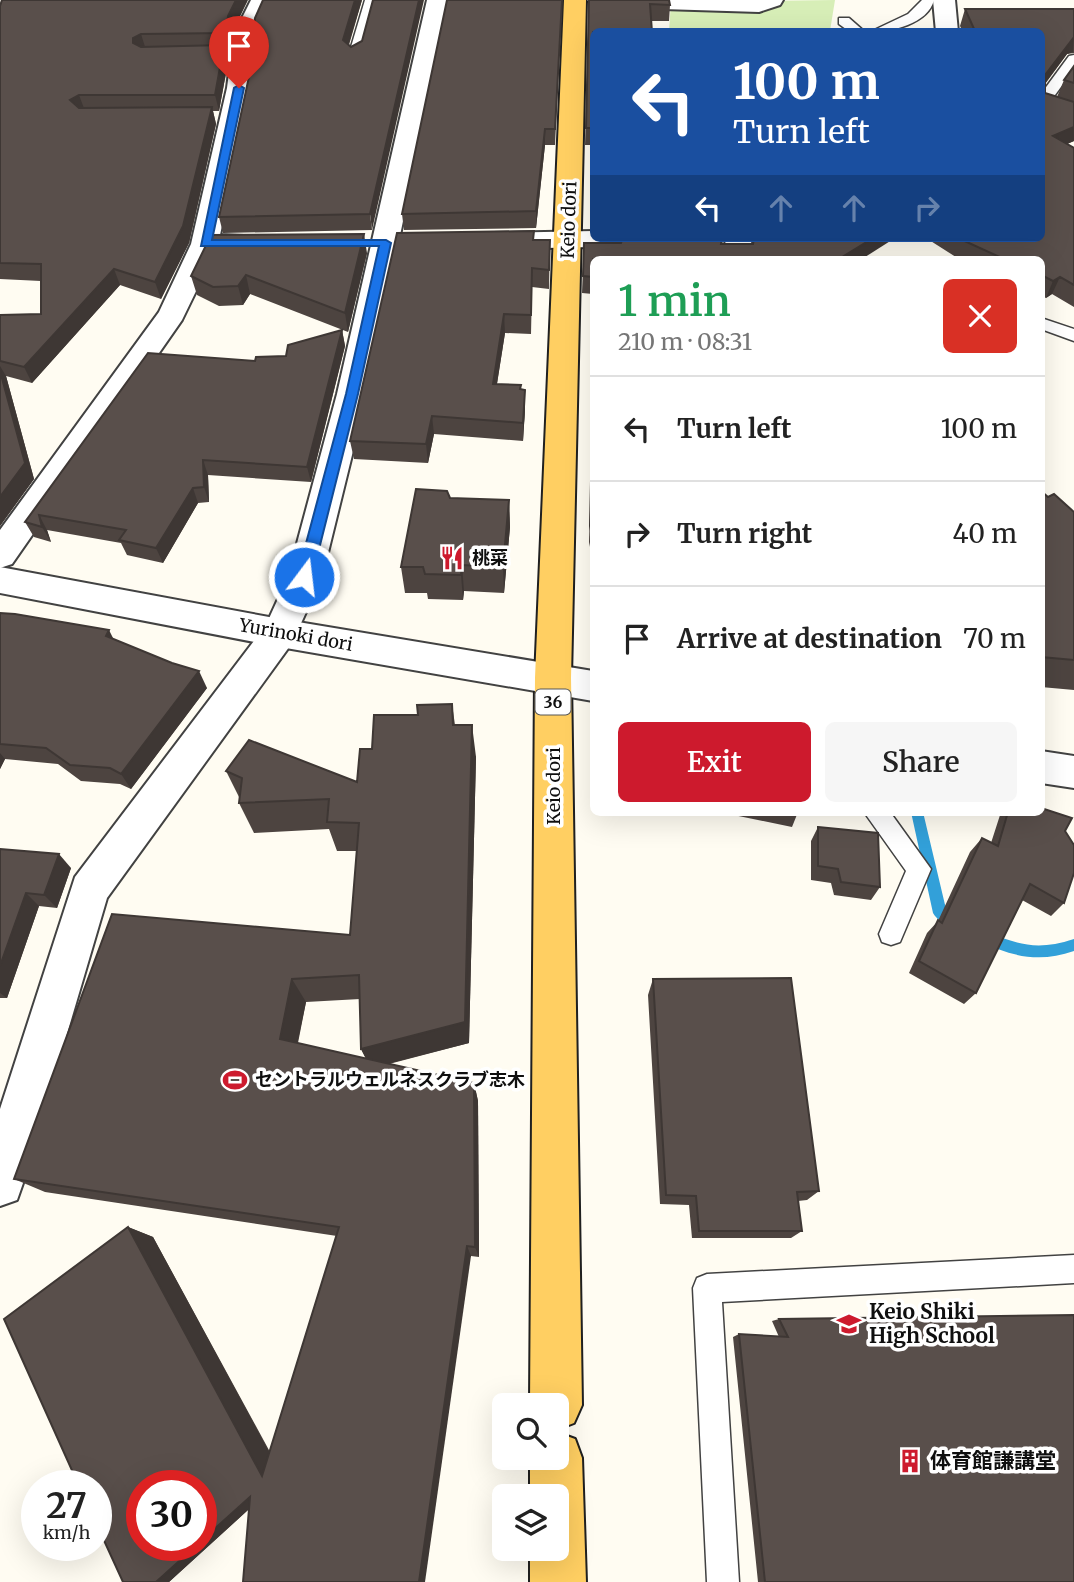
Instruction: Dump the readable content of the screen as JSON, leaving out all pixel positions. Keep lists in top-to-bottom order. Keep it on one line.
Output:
{"streets":{"main road":["Keio dori","36"],"street":["Yurinoki dori"]},"crossings":[["Keio dori","Yurinoki dori"]],"places":{"restaurant":["桃菜"],"sports":["セントラルウェルネスクラブ志木"],"school or university":["Keio Shiki High School"],"building":["体育館謙講堂"]},"page":{"turn":["100 m","Turn left"],"heading":["1 min","210 m · 08:31"],"list":[{"name":"Turn left","value":"100 m"},{"name":"Turn right","value":"40 m"},{"name":"Arrive at destination","value":"70 m"}],"buttons":["Exit","Share"],"speed":"27 km/h","limit":"30"}}
